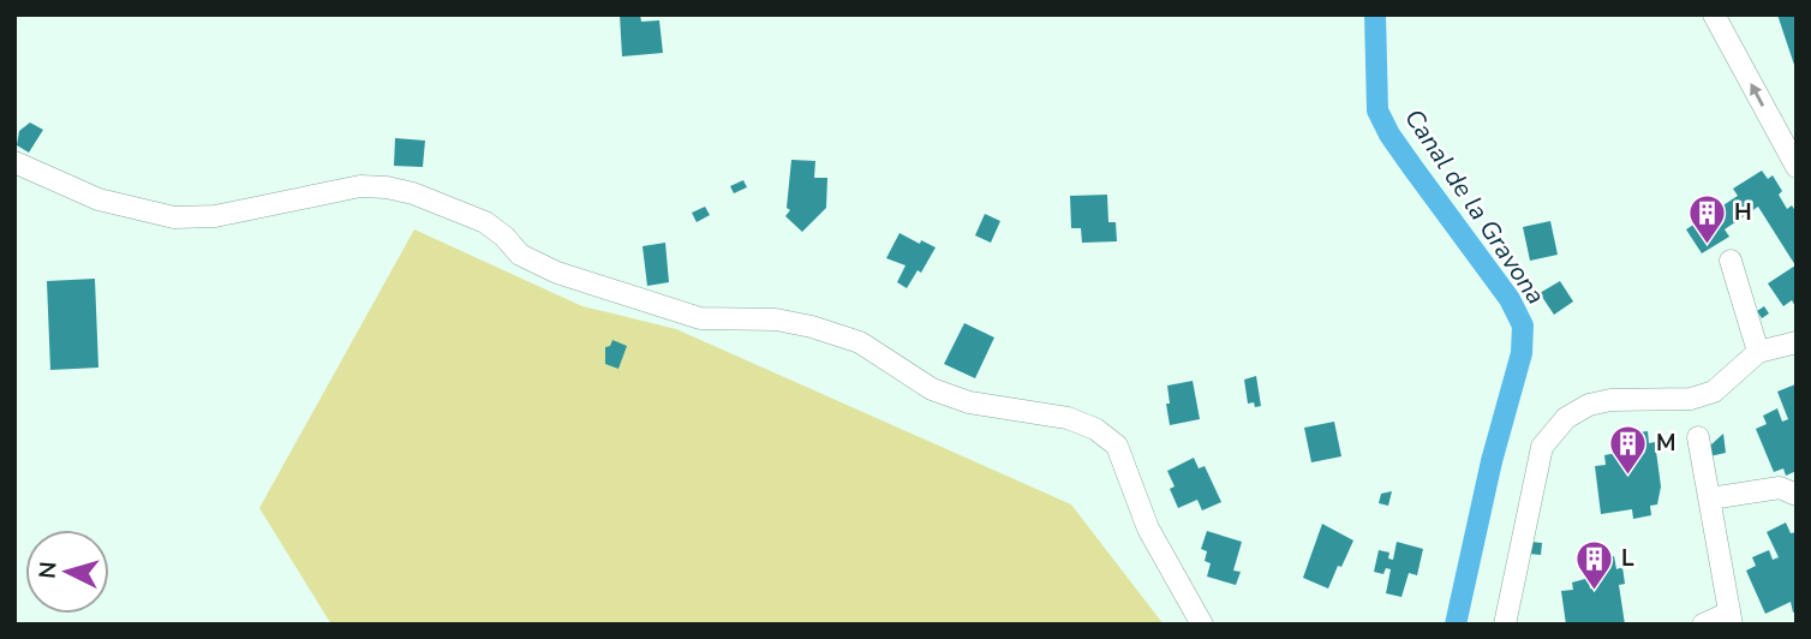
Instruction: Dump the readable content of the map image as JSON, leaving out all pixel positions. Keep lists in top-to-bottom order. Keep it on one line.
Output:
{"water":["Canal de la Gravona"],"places":{"building":["H","M","L"]},"north":"left"}
